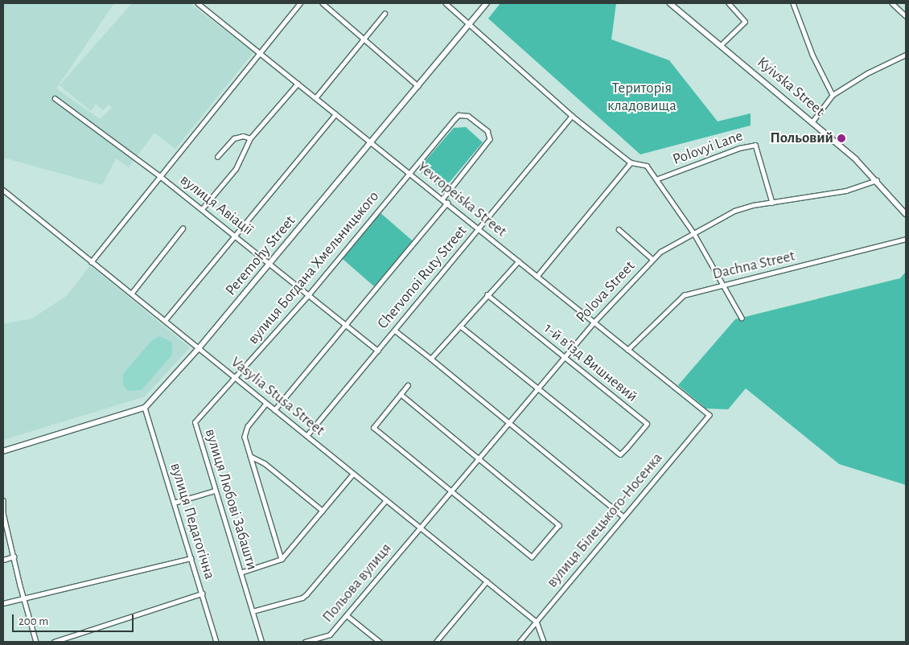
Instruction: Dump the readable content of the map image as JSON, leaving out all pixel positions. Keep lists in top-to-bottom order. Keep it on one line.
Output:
{"streets":{"street":["Kyivska Street","Polovyi Lane","Yevropeiska Street","вулиця Авіації","Peremohy Street","Dachna Street","вулиця Богдана Хмельницького","Chervonoi Ruty Street","Polova Street","1-й в'їзд Вишневий","Vasylia Stusa Street","вулиця Любові Забашти","вулиця Білецького-Носенка","вулиця Педагогічна","Польова вулиця"]},"crossings":[["Kyivska Street","Polova Street"],["Polovyi Lane","Polova Street"],["Yevropeiska Street","Peremohy Street"],["Yevropeiska Street","Dachna Street"],["Yevropeiska Street","вулиця Богдана Хмельницького"],["Yevropeiska Street","Chervonoi Ruty Street"],["Yevropeiska Street","Polova Street"],["Yevropeiska Street","вулиця Білецького-Носенка"],["вулиця Авіації","Peremohy Street"],["вулиця Авіації","вулиця Богдана Хмельницького"],["вулиця Авіації","Chervonoi Ruty Street"],["Peremohy Street","Vasylia Stusa Street"],["Peremohy Street","вулиця Педагогічна"],["вулиця Богдана Хмельницького","Vasylia Stusa Street"],["вулиця Богдана Хмельницького","вулиця Любові Забашти"],["Chervonoi Ruty Street","Vasylia Stusa Street"],["Polova Street","1-й в'їзд Вишневий"],["Polova Street","Vasylia Stusa Street"],["Polova Street","Польова вулиця"],["Vasylia Stusa Street","вулиця Любові Забашти"],["Vasylia Stusa Street","вулиця Білецького-Носенка"],["Vasylia Stusa Street","Польова вулиця"]],"parks":["Територія кладовища"],"places":["Польовий"],"scale_bar":"200 m"}
